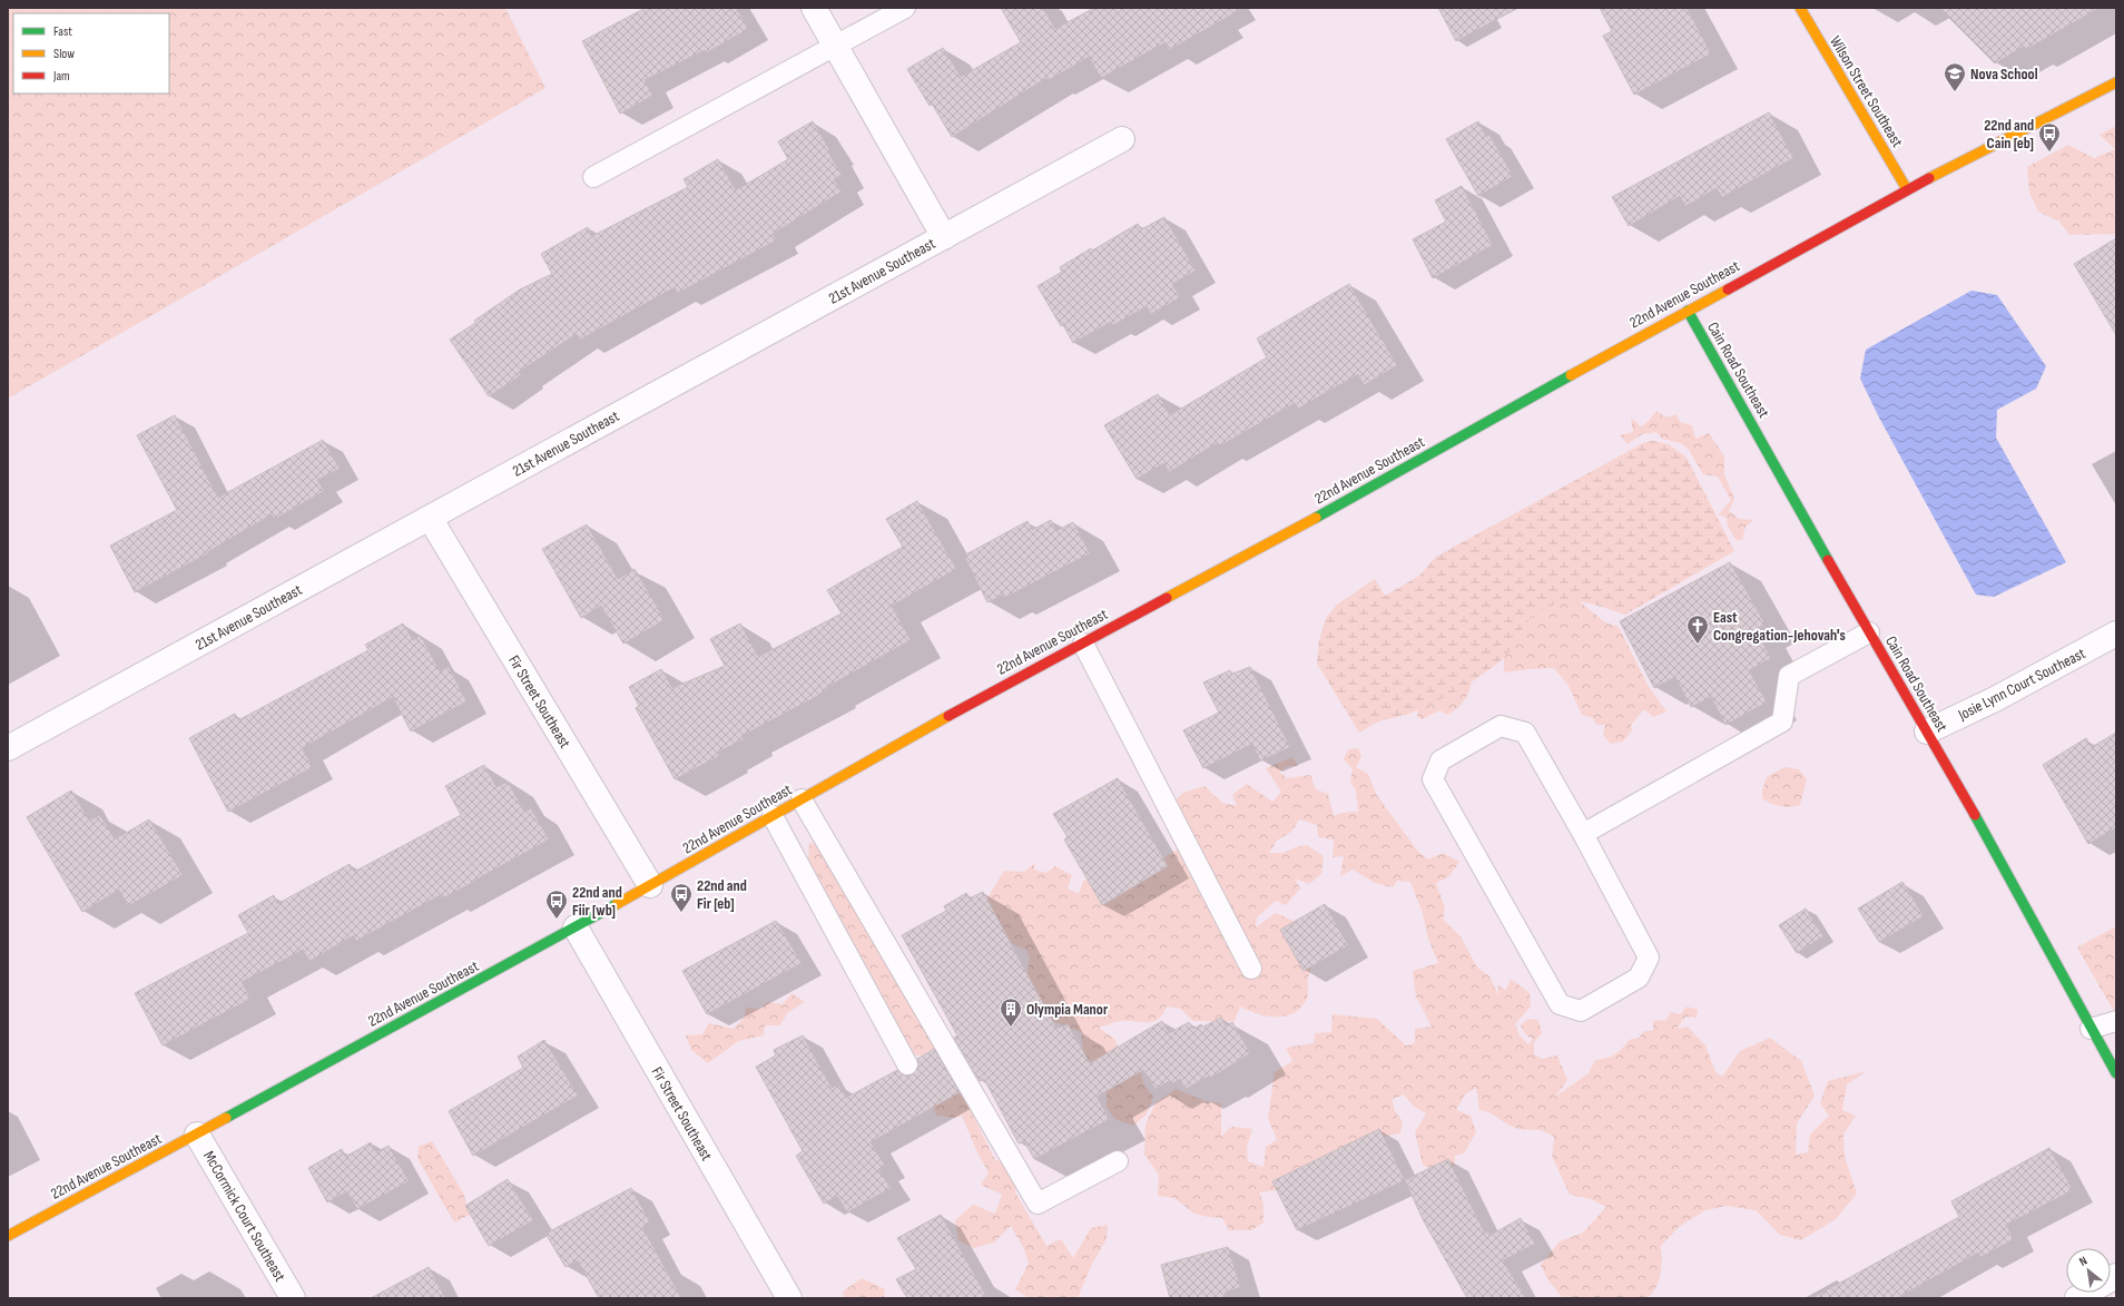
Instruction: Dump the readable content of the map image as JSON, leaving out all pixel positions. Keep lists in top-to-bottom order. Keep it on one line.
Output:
{"streets":{"street":["Wilson Street Southeast","21st Avenue Southeast","22nd Avenue Southeast","Cain Road Southeast","Josie Lynn Court Southeast","Fir Street Southeast","McCormick Court Southeast"]},"crossings":[["Wilson Street Southeast","22nd Avenue Southeast"],["21st Avenue Southeast","Fir Street Southeast"],["22nd Avenue Southeast","Cain Road Southeast"],["22nd Avenue Southeast","Fir Street Southeast"],["22nd Avenue Southeast","McCormick Court Southeast"],["Cain Road Southeast","Josie Lynn Court Southeast"]],"places":{"school or university":["Nova School"],"bus stop":["22nd and Cain [eb]","22nd and Fir [eb]","22nd and Fiir [wb]"],"church":["East Congregation-Jehovah's"],"building":["Olympia Manor"]},"legend":["Fast","Slow","Jam"],"north":"top left"}
